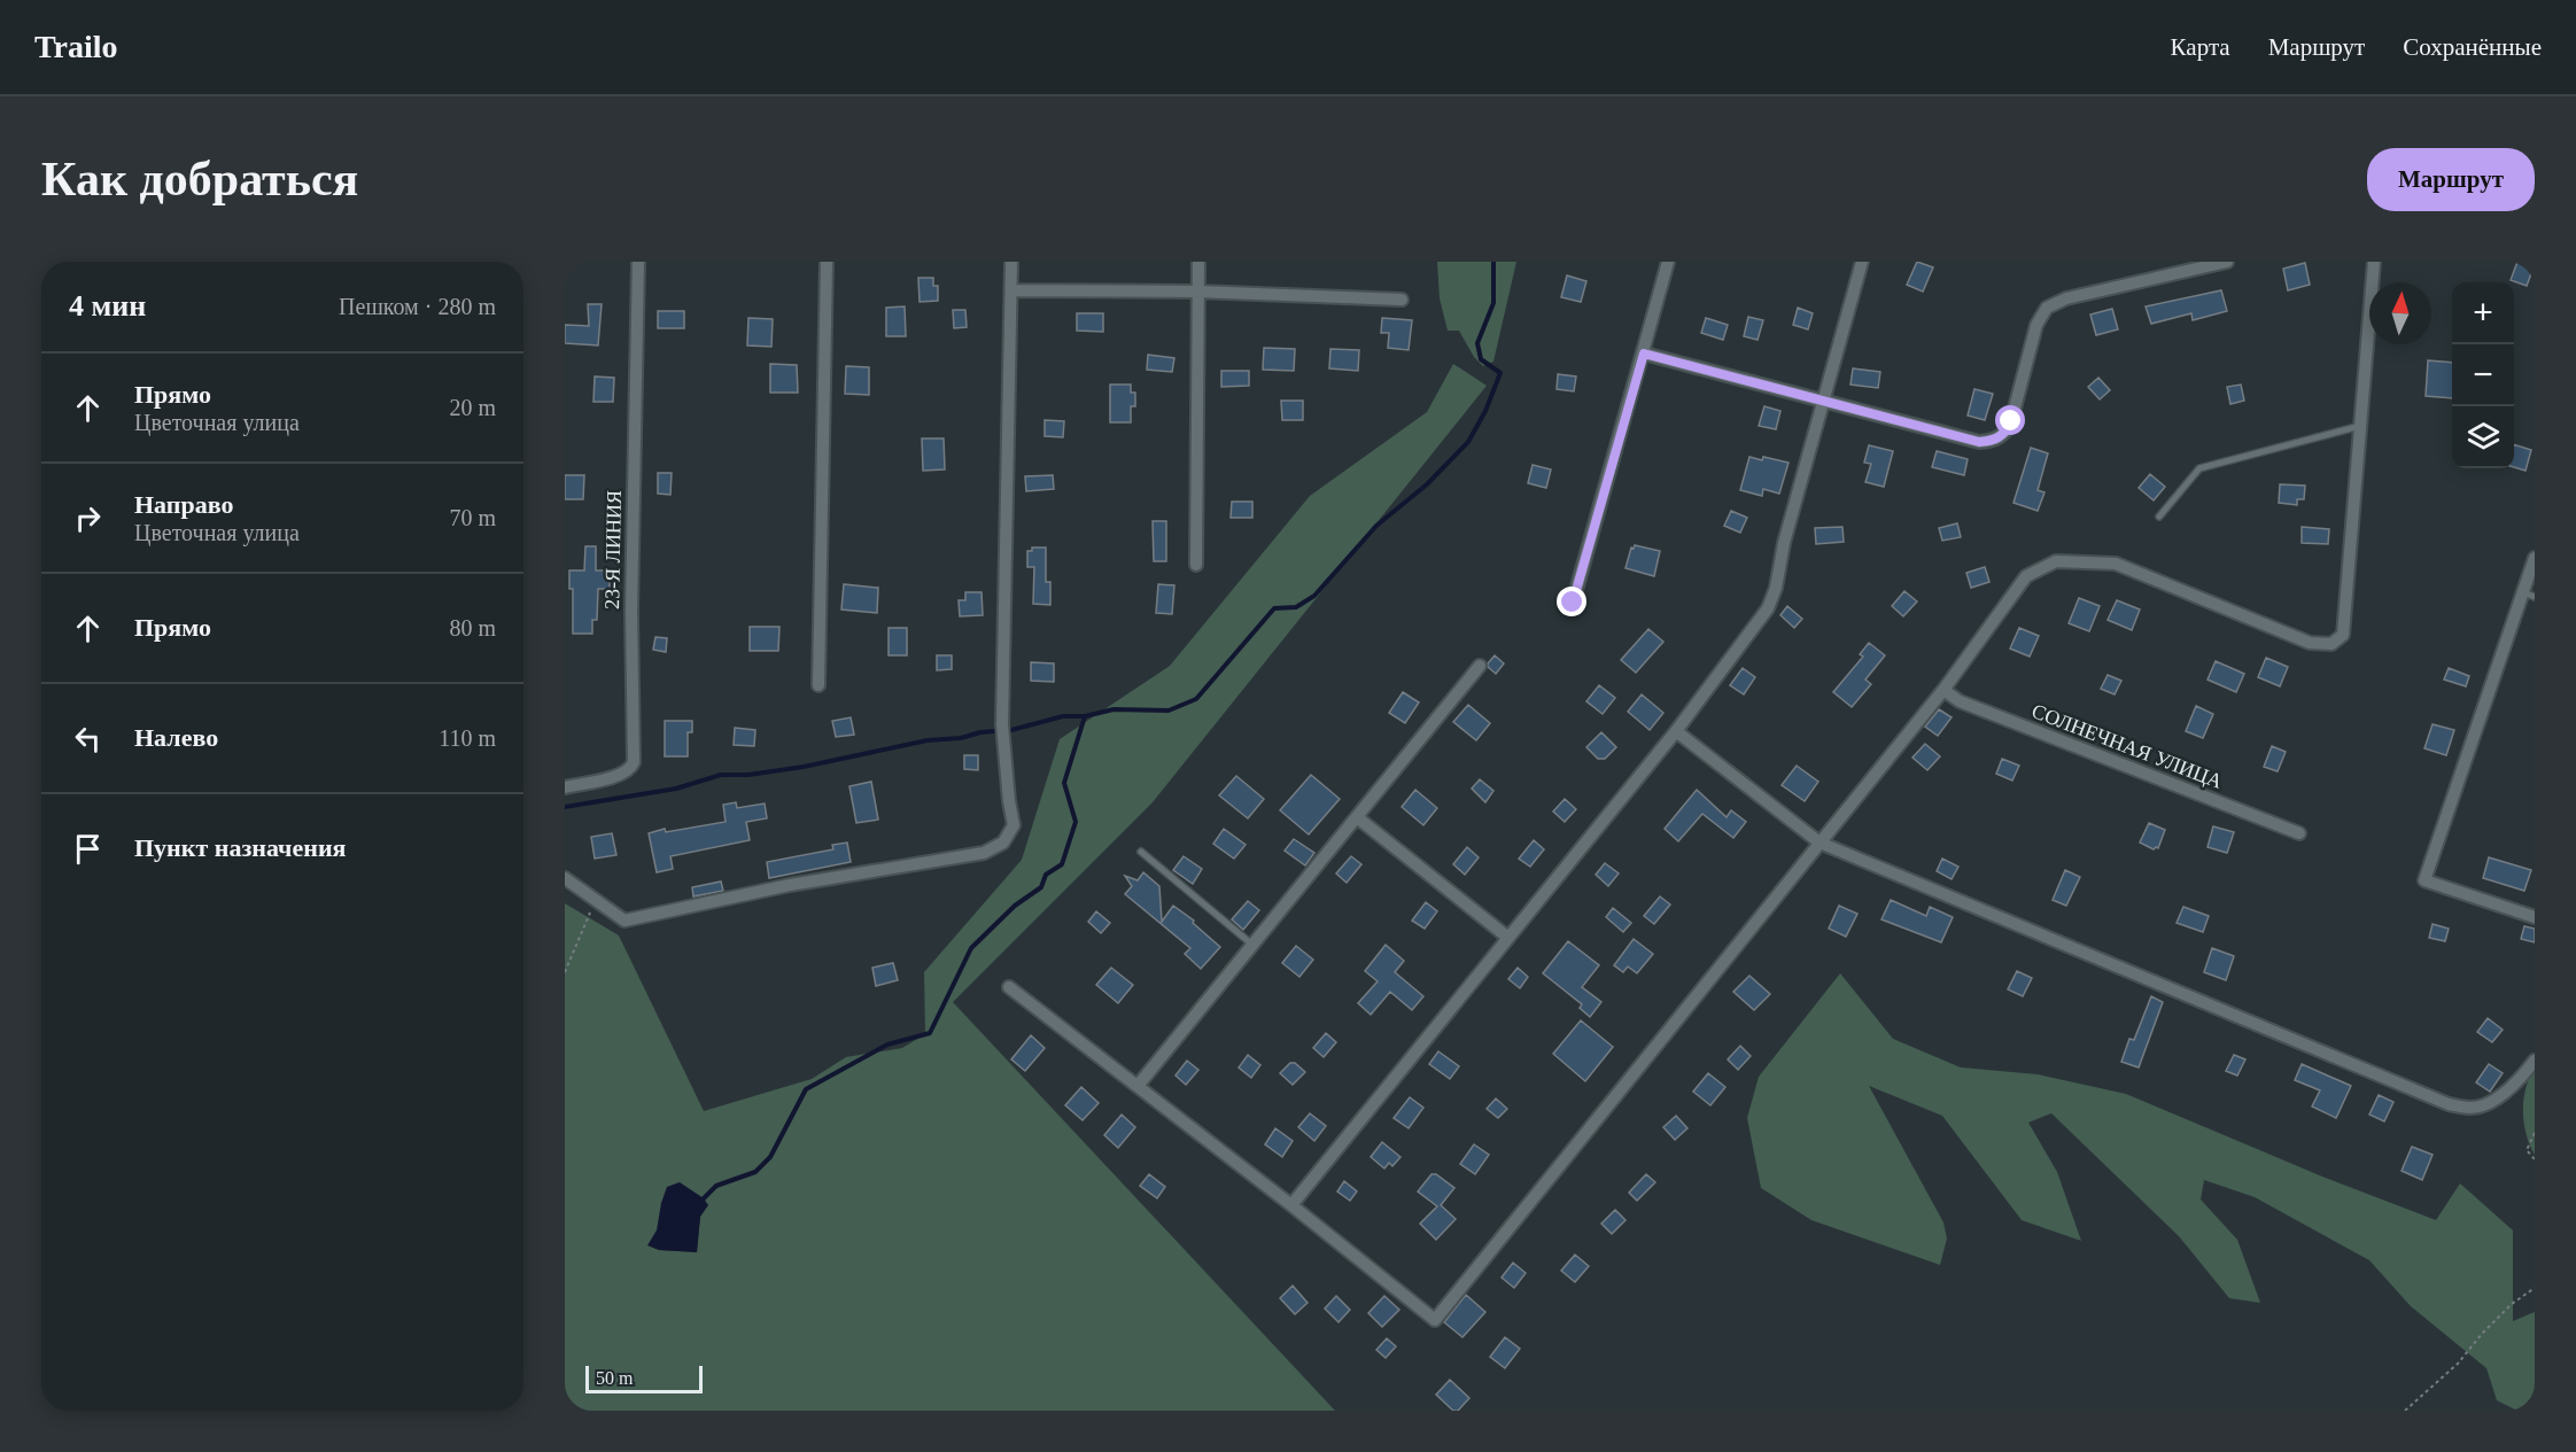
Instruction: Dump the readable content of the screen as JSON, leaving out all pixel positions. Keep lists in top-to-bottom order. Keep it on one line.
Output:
{"streets":{"street":["23-Я ЛИНИЯ","СОЛНЕЧНАЯ УЛИЦА"]},"scale_bar":"50 m","north":"top","page":{"header":"Trailo","nav":["Карта","Маршрут","Сохранённые"],"buttons":"Маршрут","title":"Как добраться","heading":["4 мин","Пешком · 280 m"],"map_buttons":["+","−"],"list":[["Прямо","Цветочная улица","20 m"],["Направо","Цветочная улица","70 m"],["Прямо","80 m"],["Налево","110 m"],"Пункт назначения"],"scale":"50 m"}}
